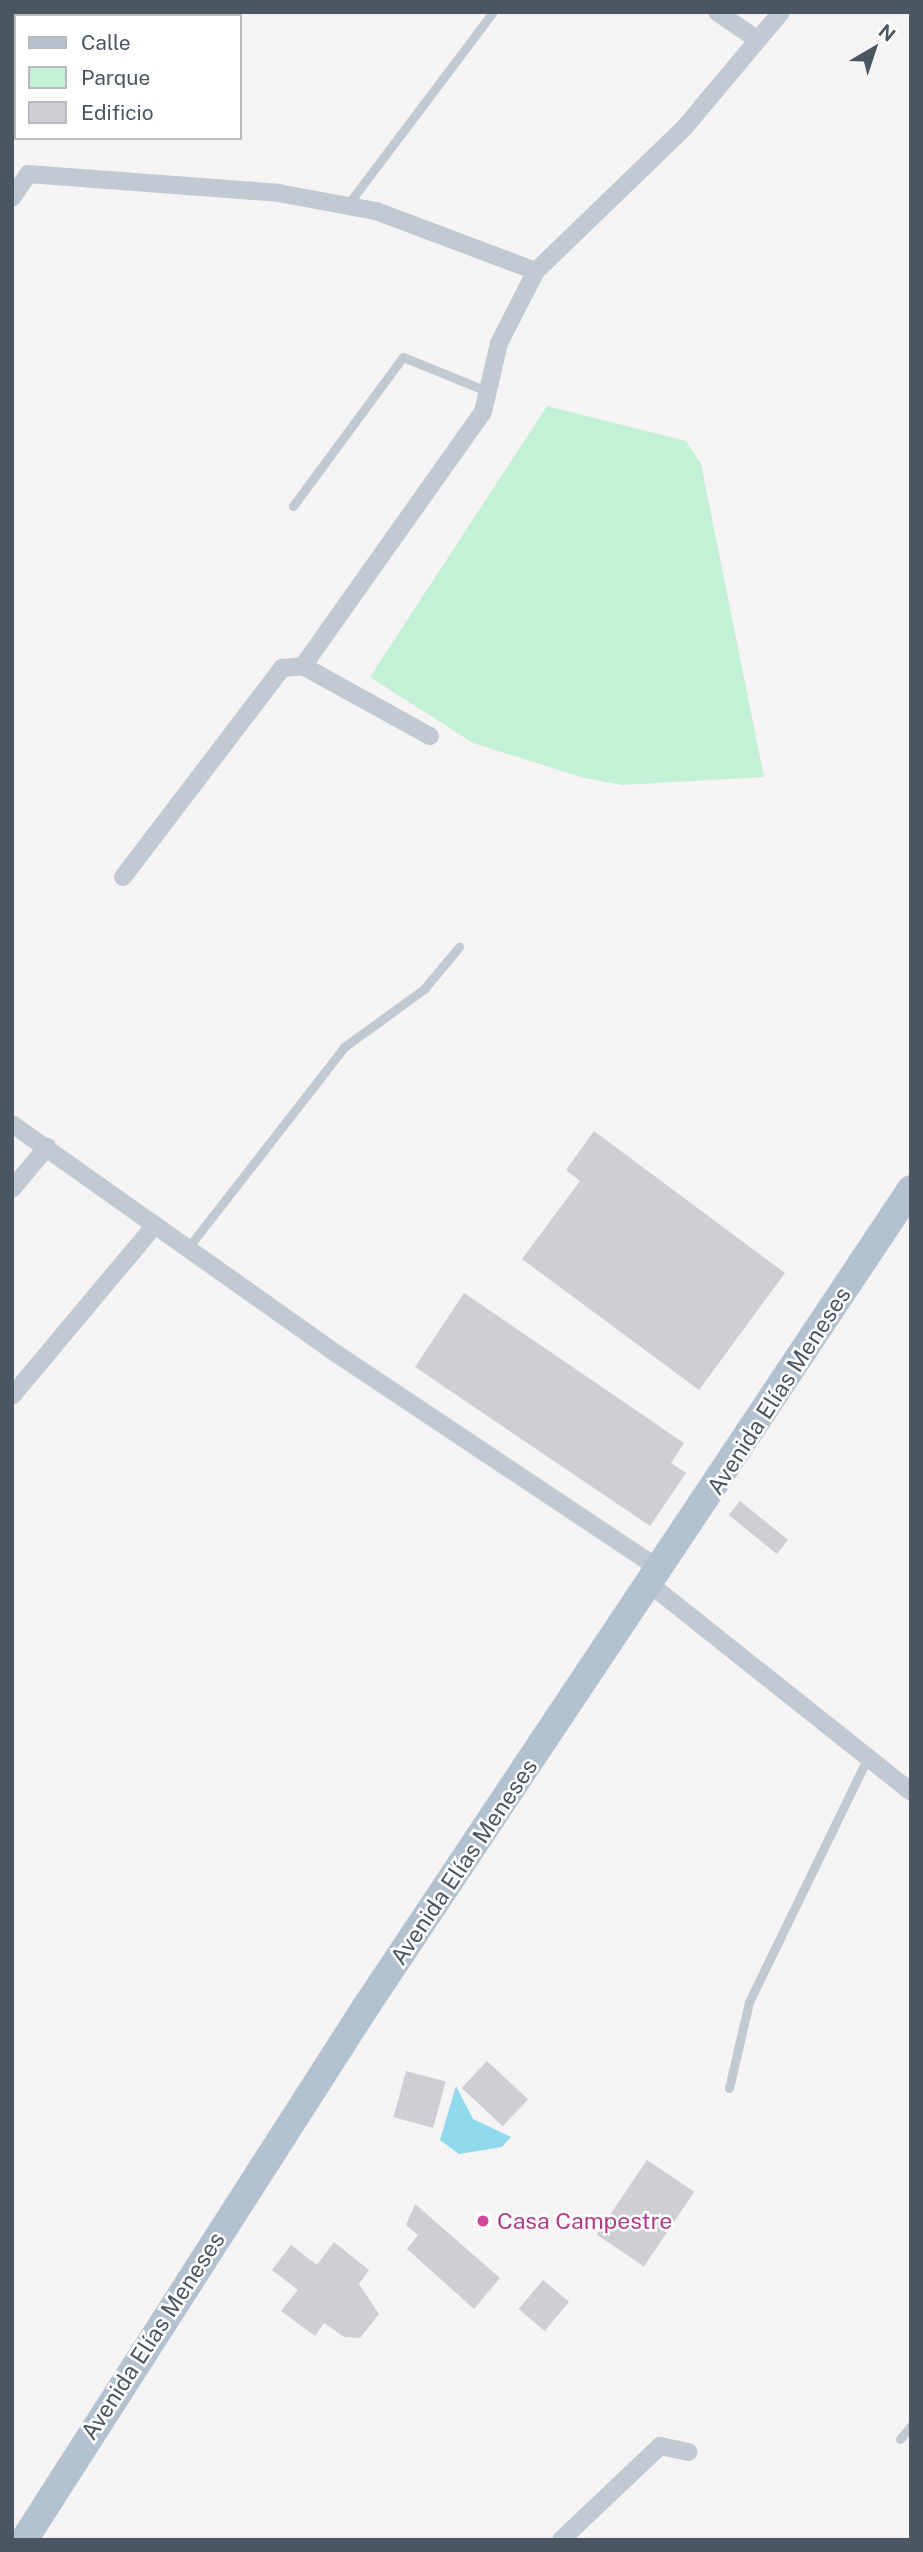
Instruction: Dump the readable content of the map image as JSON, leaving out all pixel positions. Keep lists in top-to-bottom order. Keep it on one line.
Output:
{"streets":{"main road":["Avenida Elías Meneses"]},"places":["Casa Campestre"],"legend":["Calle","Parque","Edificio"],"north":"top right"}
